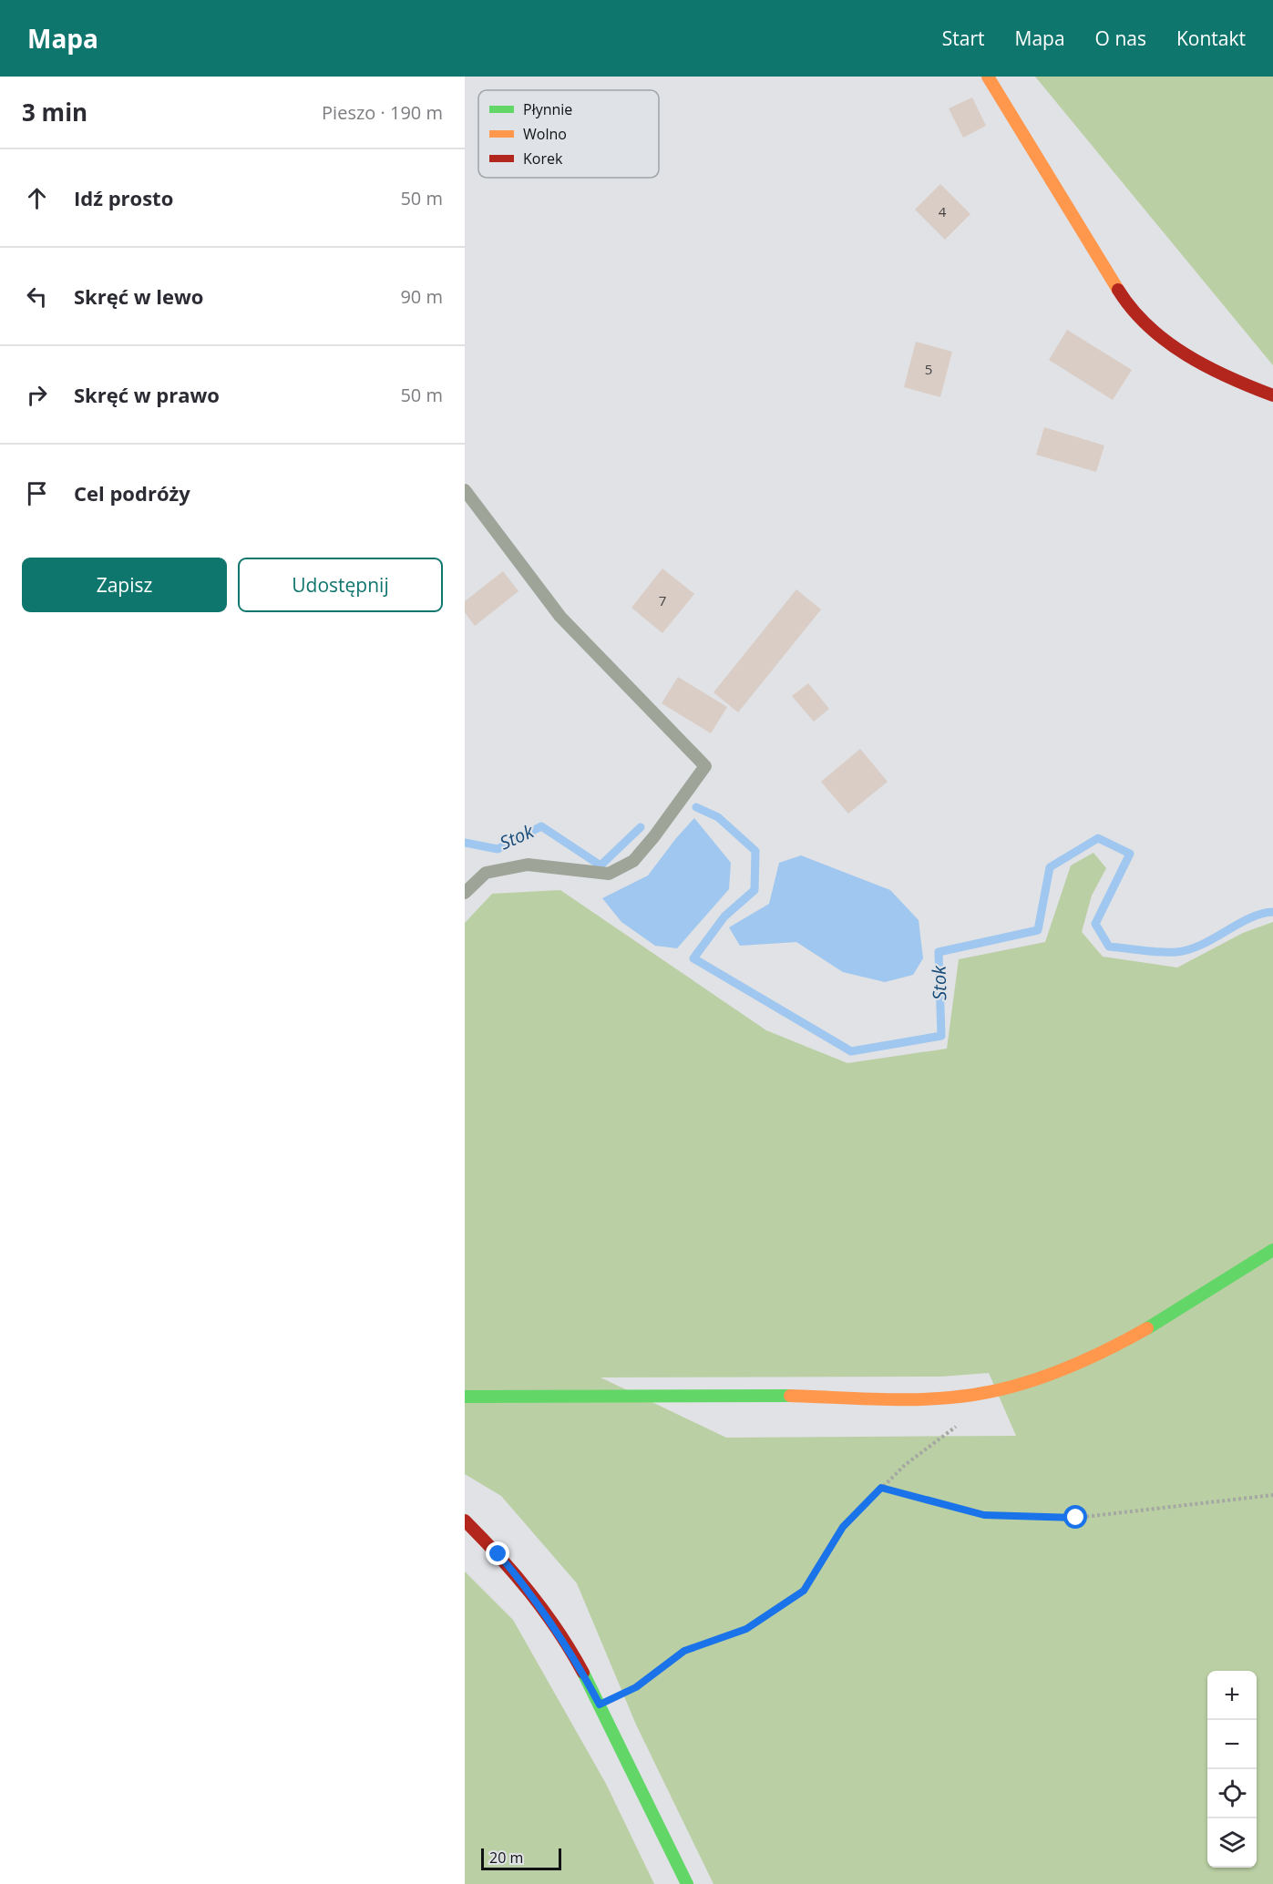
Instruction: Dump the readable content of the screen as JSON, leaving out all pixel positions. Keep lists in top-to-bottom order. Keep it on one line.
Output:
{"water":["Stok"],"house_numbers":["4","5","7"],"legend":["Płynnie","Wolno","Korek"],"scale_bar":"20 m","page":{"header":"Mapa","nav":["Start","Mapa","O nas","Kontakt"],"heading":["3 min","Pieszo · 190 m"],"list":[["Idź prosto","50 m"],["Skręć w lewo","90 m"],["Skręć w prawo","50 m"],"Cel podróży"],"buttons":["Zapisz","Udostępnij"],"map_buttons":["+","−"],"scale":"20 m"}}
